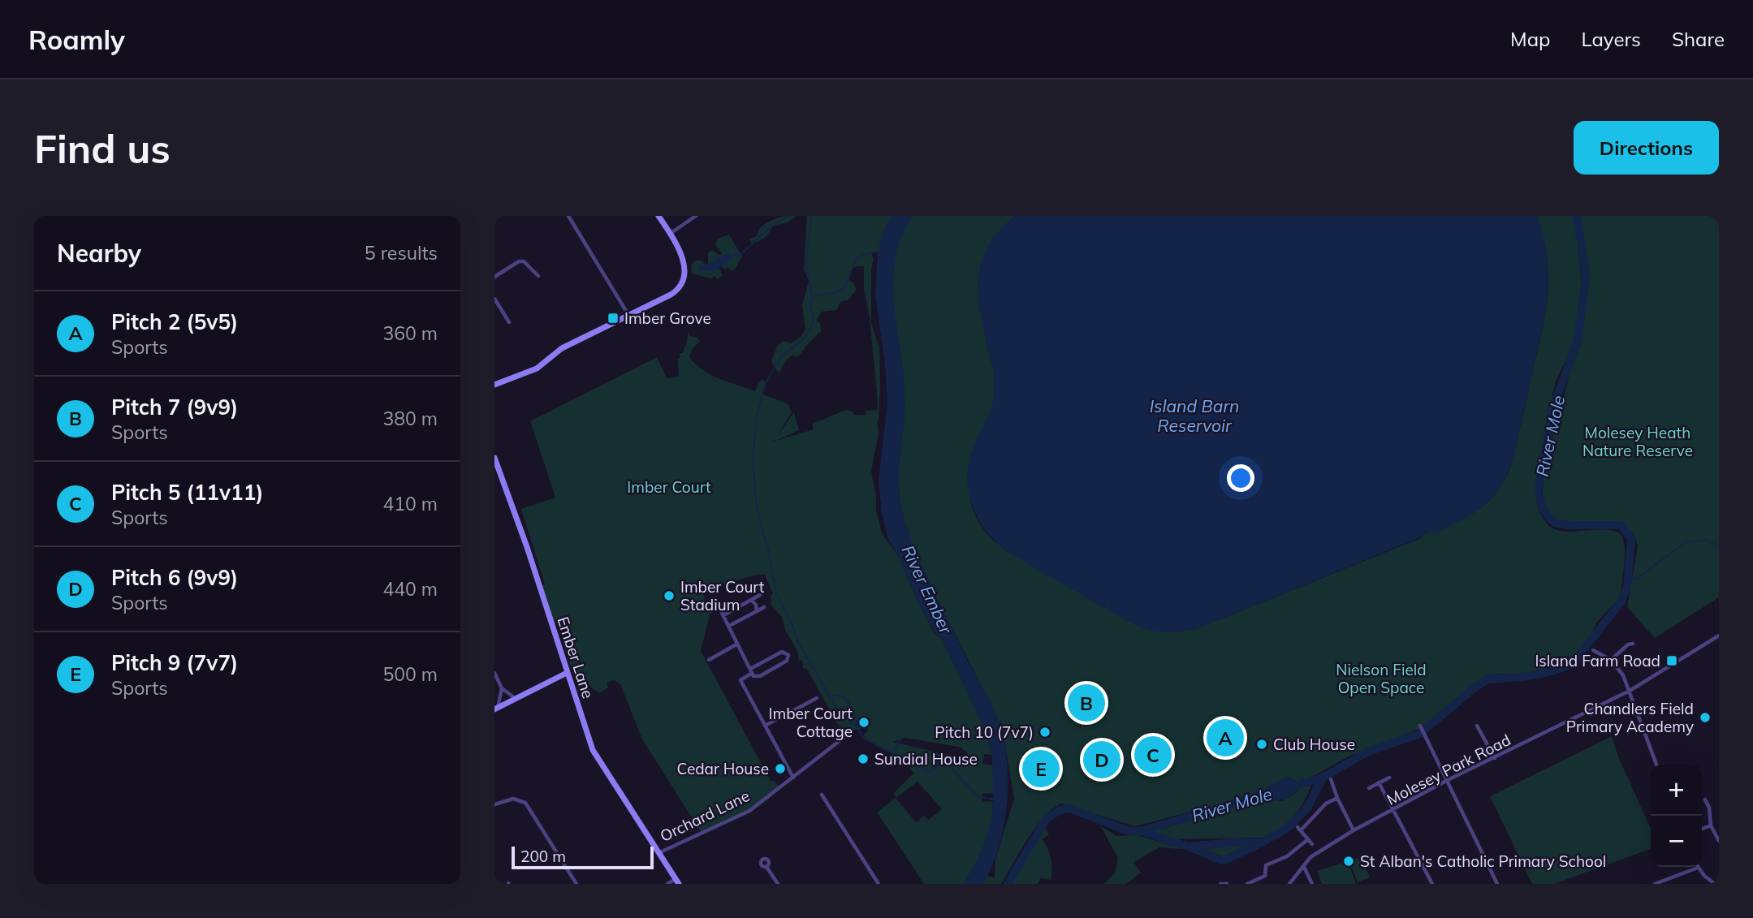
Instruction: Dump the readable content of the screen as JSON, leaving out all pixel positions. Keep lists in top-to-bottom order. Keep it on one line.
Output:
{"streets":{"main road":["Ember Lane","Orchard Lane"],"street":["Molesey Park Road"]},"crossings":[["Ember Lane","Orchard Lane"]],"water":["Island Barn Reservoir","River Mole","River Ember"],"parks":["Molesey Heath Nature Reserve","Imber Court","Nielson Field Open Space"],"places":{"transit":["Imber Grove","Island Farm Road"],"other":["Imber Court Stadium","Chandlers Field Primary Academy","Imber Court Cottage","Pitch 10 (7v7)","Club House","Sundial House","Cedar House","St Alban's Catholic Primary School"]},"scale_bar":"200 m","page":{"header":"Roamly","nav":["Map","Layers","Share"],"buttons":"Directions","title":"Find us","heading":["Nearby","5 results"],"list":[{"mark":"A","name":"Pitch 2 (5v5)","note":"Sports","value":"360 m"},{"mark":"B","name":"Pitch 7 (9v9)","note":"Sports","value":"380 m"},{"mark":"C","name":"Pitch 5 (11v11)","note":"Sports","value":"410 m"},{"mark":"D","name":"Pitch 6 (9v9)","note":"Sports","value":"440 m"},{"mark":"E","name":"Pitch 9 (7v7)","note":"Sports","value":"500 m"}],"pins":["B","A","C","D","E"],"map_buttons":["+","−"],"scale":"200 m"}}
